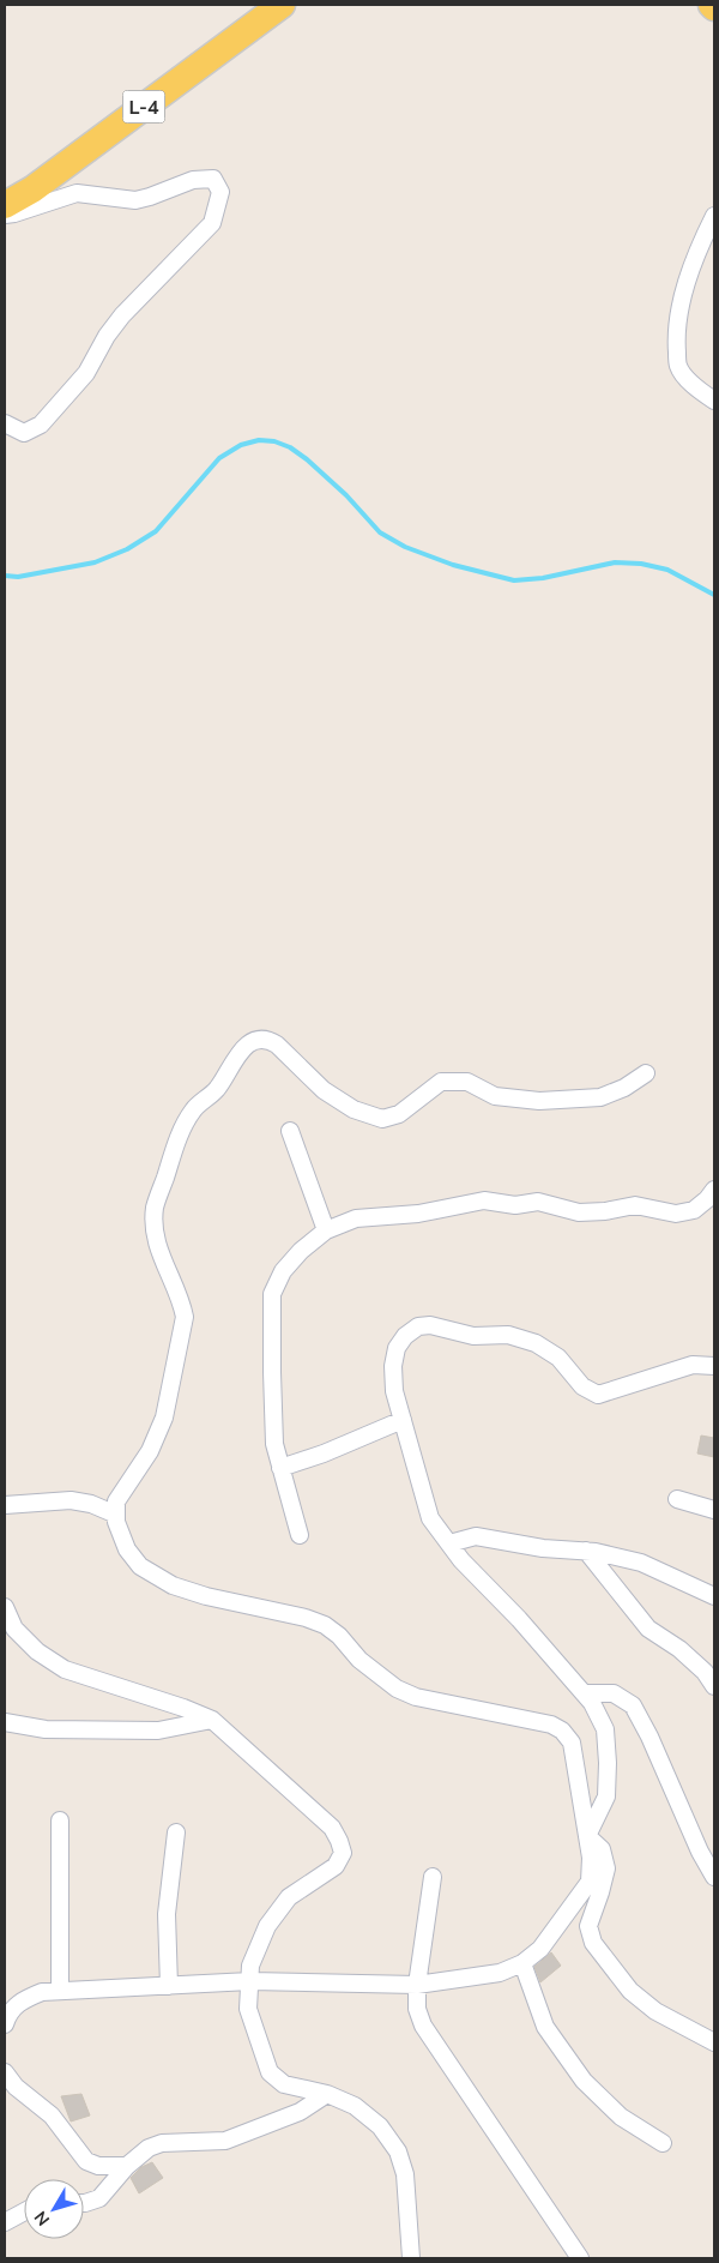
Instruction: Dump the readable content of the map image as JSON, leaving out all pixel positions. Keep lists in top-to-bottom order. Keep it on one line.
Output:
{"streets":{"main road":["L-4"]},"north":"bottom left"}
